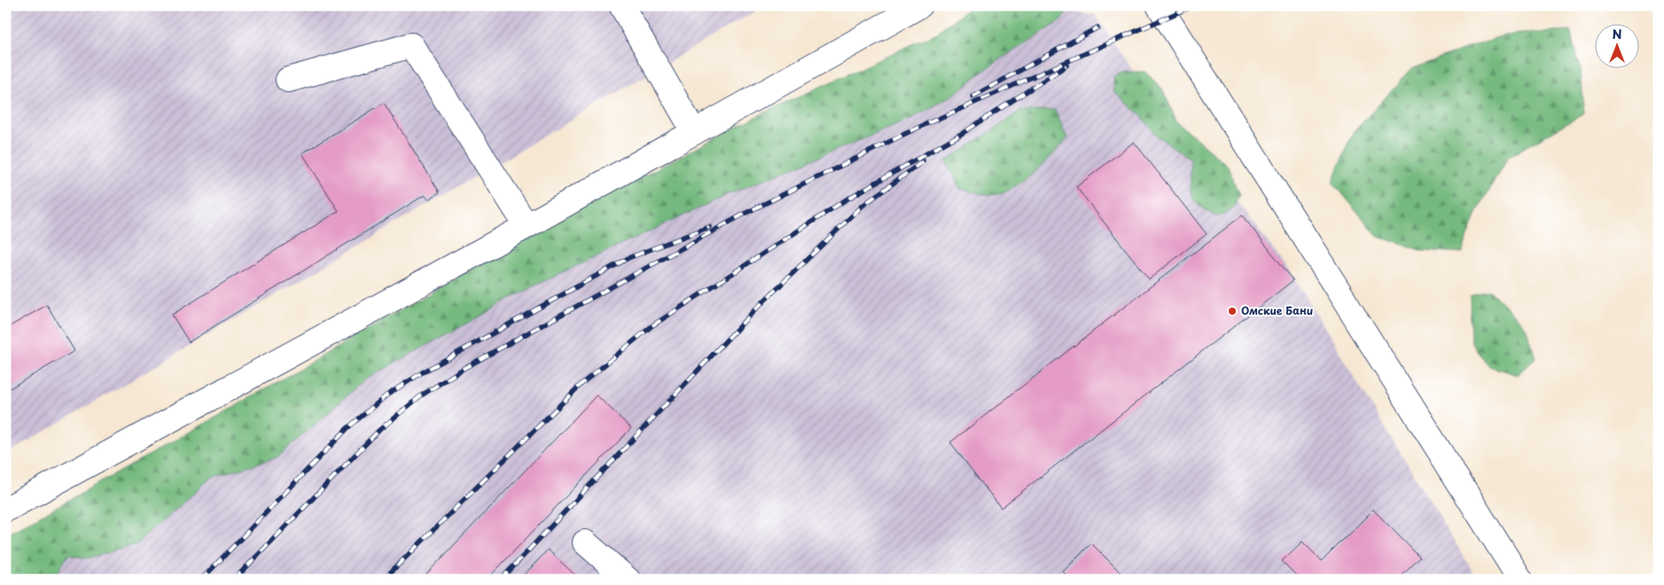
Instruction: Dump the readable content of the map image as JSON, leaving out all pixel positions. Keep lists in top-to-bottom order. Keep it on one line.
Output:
{"places":["Омские Бани"],"north":"top"}
